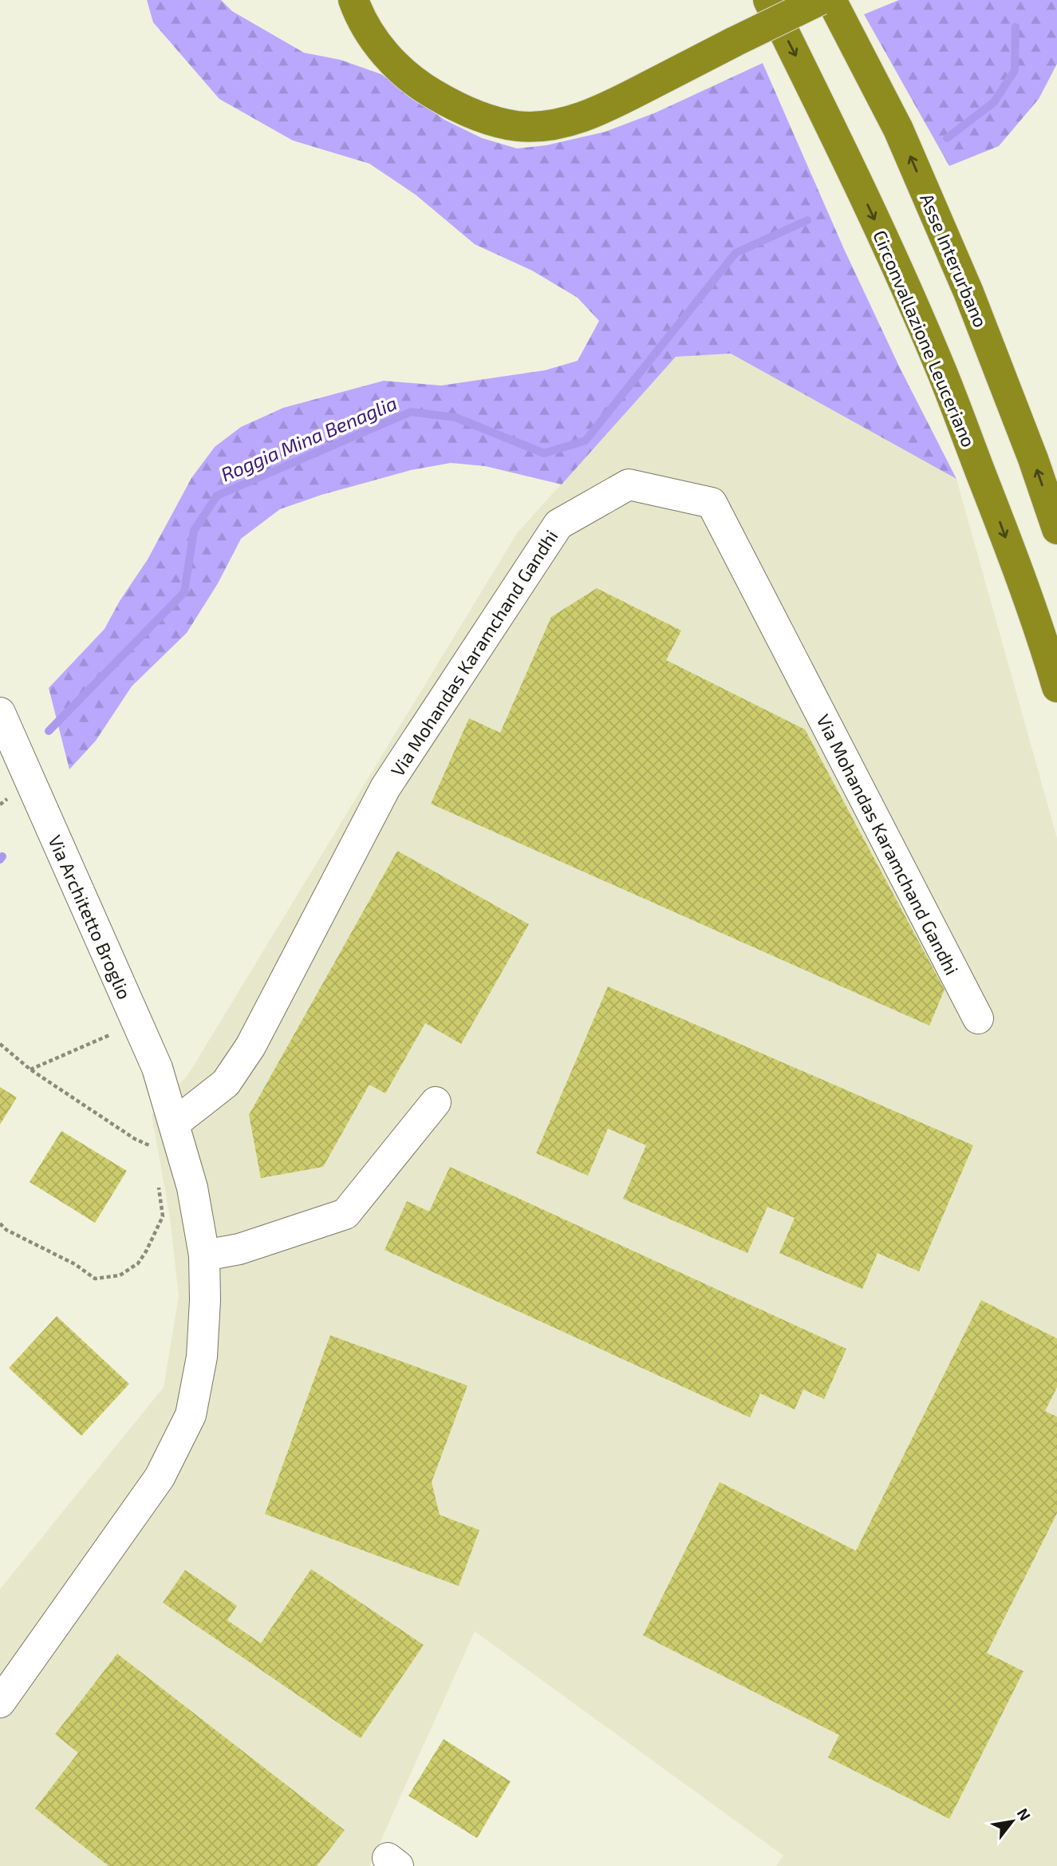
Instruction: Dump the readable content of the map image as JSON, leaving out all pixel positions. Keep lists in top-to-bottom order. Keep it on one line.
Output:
{"streets":{"highway":["Asse Interurbano","Circonvallazione Leuceriano"],"street":["Via Mohandas Karamchand Gandhi","Via Architetto Broglio"]},"crossings":[["Via Mohandas Karamchand Gandhi","Via Architetto Broglio"]],"one_way":["Asse Interurbano","Circonvallazione Leuceriano"],"water":["Roggia Mina Benaglia"],"north":"top right"}
